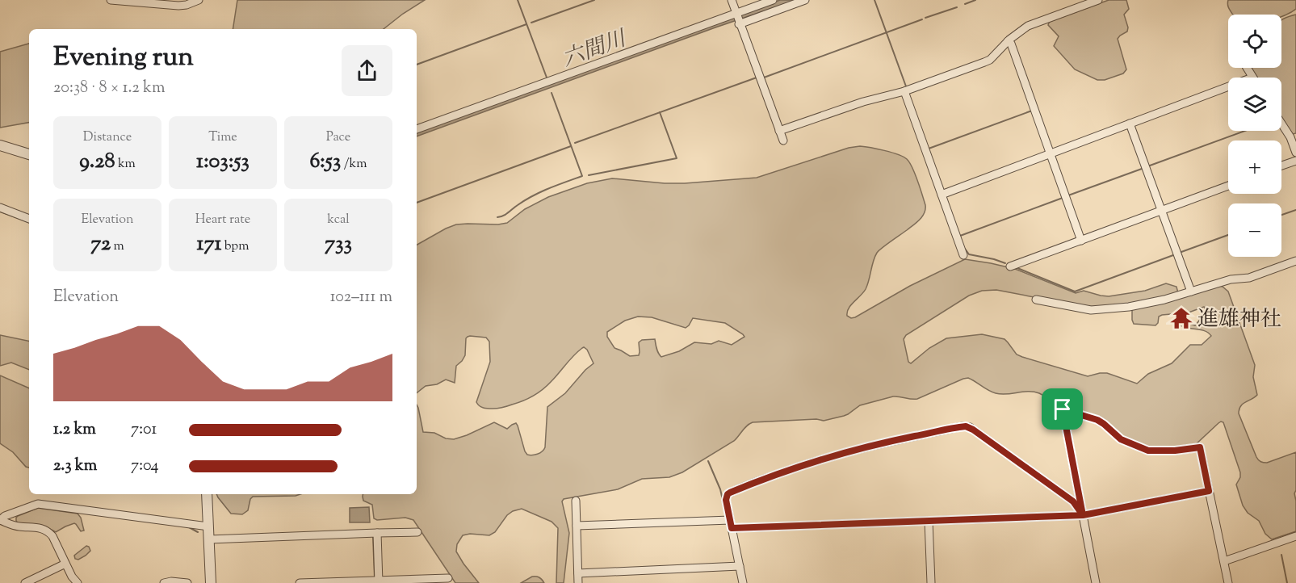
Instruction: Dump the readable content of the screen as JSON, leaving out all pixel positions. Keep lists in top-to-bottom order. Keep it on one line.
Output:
{"water":["六間川"],"places":{"temple":["進雄神社"]},"page":{"map_buttons":["+","−"],"heading":["Evening run","20:38 · 8 × 1.2 km"],"stats":[["Distance","9.28 km"],["Time","1:03:53"],["Pace","6:53 /km"],["Elevation","72 m"],["Heart rate","171 bpm"],["kcal","733"]],"chart":["Elevation","102–111 m"],"list":[{"name":"1.2 km","note":"7:01"},{"name":"2.3 km","note":"7:04"}]}}
